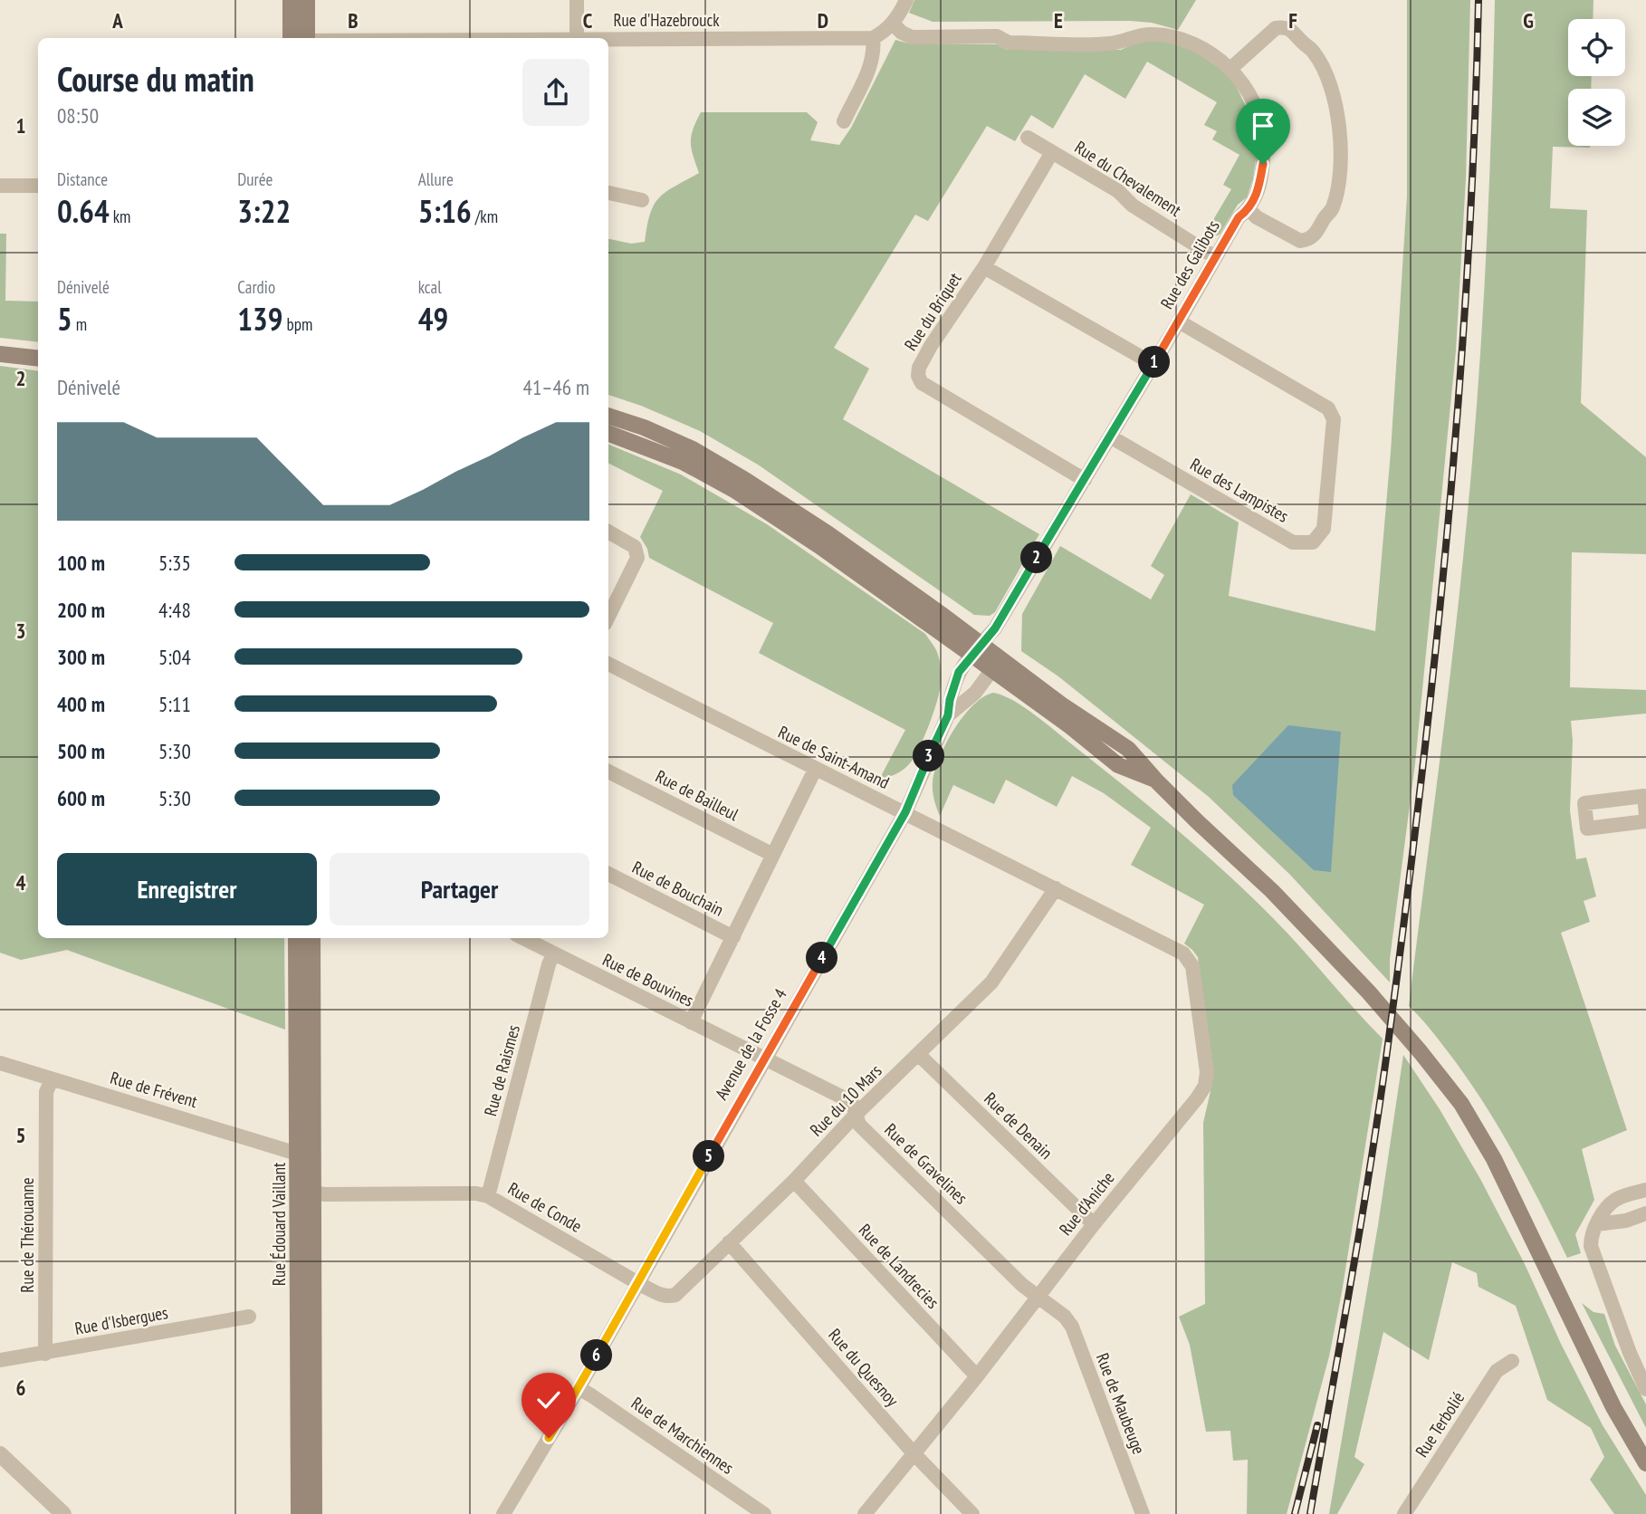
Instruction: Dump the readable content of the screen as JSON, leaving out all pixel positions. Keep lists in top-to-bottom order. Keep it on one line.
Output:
{"streets":{"main road":["Rue Édouard Vaillant"],"street":["Rue d'Hazebrouck","Rue du Chevalement","Rue des Galibots","Rue du Briquet","Rue des Lampistes","Rue de Saint-Amand","Rue de Bailleul","Rue de Bouchain","Rue de Bouvines","Avenue de la Fosse 4","Rue de Raismes","Rue de Frévent","Rue du 10 Mars","Rue de Denain","Rue de Gravelines","Rue d'Aniche","Rue de Conde","Rue de Thérouanne","Rue de Landrecies","Rue d'Isbergues","Rue du Quesnoy","Rue de Maubeuge","Rue Terbolié","Rue de Marchiennes"]},"crossings":[["Rue du Chevalement","Rue des Galibots"],["Rue du Chevalement","Rue du Briquet"],["Rue des Galibots","Rue du Briquet"],["Rue des Galibots","Rue des Lampistes"],["Rue des Galibots","Avenue de la Fosse 4"],["Rue de Saint-Amand","Avenue de la Fosse 4"],["Rue de Saint-Amand","Rue du 10 Mars"],["Rue de Saint-Amand","Rue d'Aniche"],["Rue de Bouvines","Avenue de la Fosse 4"],["Rue de Bouvines","Rue de Raismes"],["Rue de Bouvines","Rue de Gravelines"],["Avenue de la Fosse 4","Rue du 10 Mars"],["Avenue de la Fosse 4","Rue de Gravelines"],["Avenue de la Fosse 4","Rue de Conde"],["Avenue de la Fosse 4","Rue de Marchiennes"],["Rue de Raismes","Rue de Conde"],["Rue de Frévent","Rue Édouard Vaillant"],["Rue de Frévent","Rue de Thérouanne"],["Rue du 10 Mars","Rue de Denain"],["Rue du 10 Mars","Rue de Gravelines"],["Rue du 10 Mars","Rue de Conde"],["Rue du 10 Mars","Rue de Landrecies"],["Rue du 10 Mars","Rue du Quesnoy"],["Rue de Denain","Rue d'Aniche"],["Rue de Gravelines","Rue d'Aniche"],["Rue de Gravelines","Rue de Maubeuge"],["Rue d'Aniche","Rue de Landrecies"],["Rue d'Aniche","Rue du Quesnoy"],["Rue de Conde","Rue Édouard Vaillant"],["Rue de Thérouanne","Rue d'Isbergues"]],"page":{"heading":["Course du matin","08:50"],"stats":[["Distance","0.64 km"],["Durée","3:22"],["Allure","5:16 /km"],["Dénivelé","5 m"],["Cardio","139 bpm"],["kcal","49"]],"pins":["1","2","3","4","5","6"],"chart":["Dénivelé","41–46 m"],"list":[{"name":"100 m","note":"5:35"},{"name":"200 m","note":"4:48"},{"name":"300 m","note":"5:04"},{"name":"400 m","note":"5:11"},{"name":"500 m","note":"5:30"},{"name":"600 m","note":"5:30"}],"buttons":["Enregistrer","Partager"]},"grid":{"columns":["A","B","C","D","E","F","G"],"rows":["1","2","3","4","5","6"]}}
